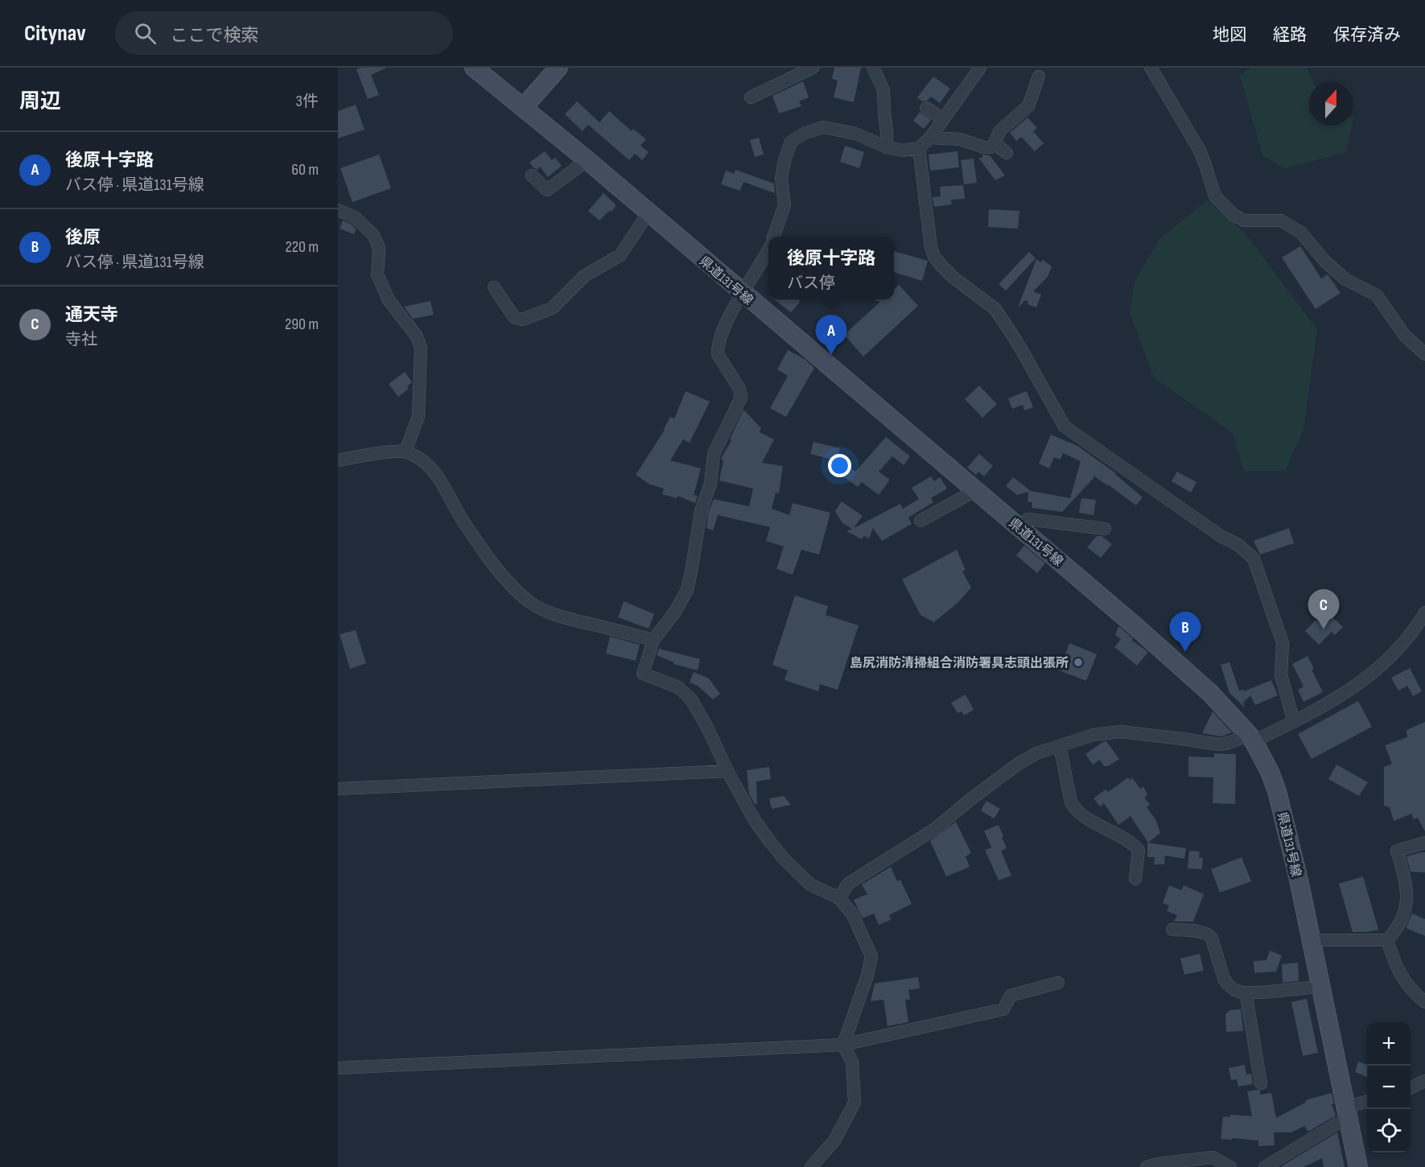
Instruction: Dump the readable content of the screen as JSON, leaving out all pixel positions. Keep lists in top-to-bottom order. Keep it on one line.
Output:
{"streets":{"main road":["県道131号線"]},"places":["島尻消防清掃組合消防署具志頭出張所"],"north":"top","page":{"header":"Citynav","search":"ここで検索","nav":["地図","経路","保存済み"],"heading":["周辺","3件"],"list":[{"mark":"A","name":"後原十字路","note":"バス停 · 県道131号線","value":"60 m"},{"mark":"B","name":"後原","note":"バス停 · 県道131号線","value":"220 m"},{"mark":"C","name":"通天寺","note":"寺社","value":"290 m"}],"popup":["後原十字路","バス停"],"pins":["A","C","B"],"map_buttons":["+","−"]}}
